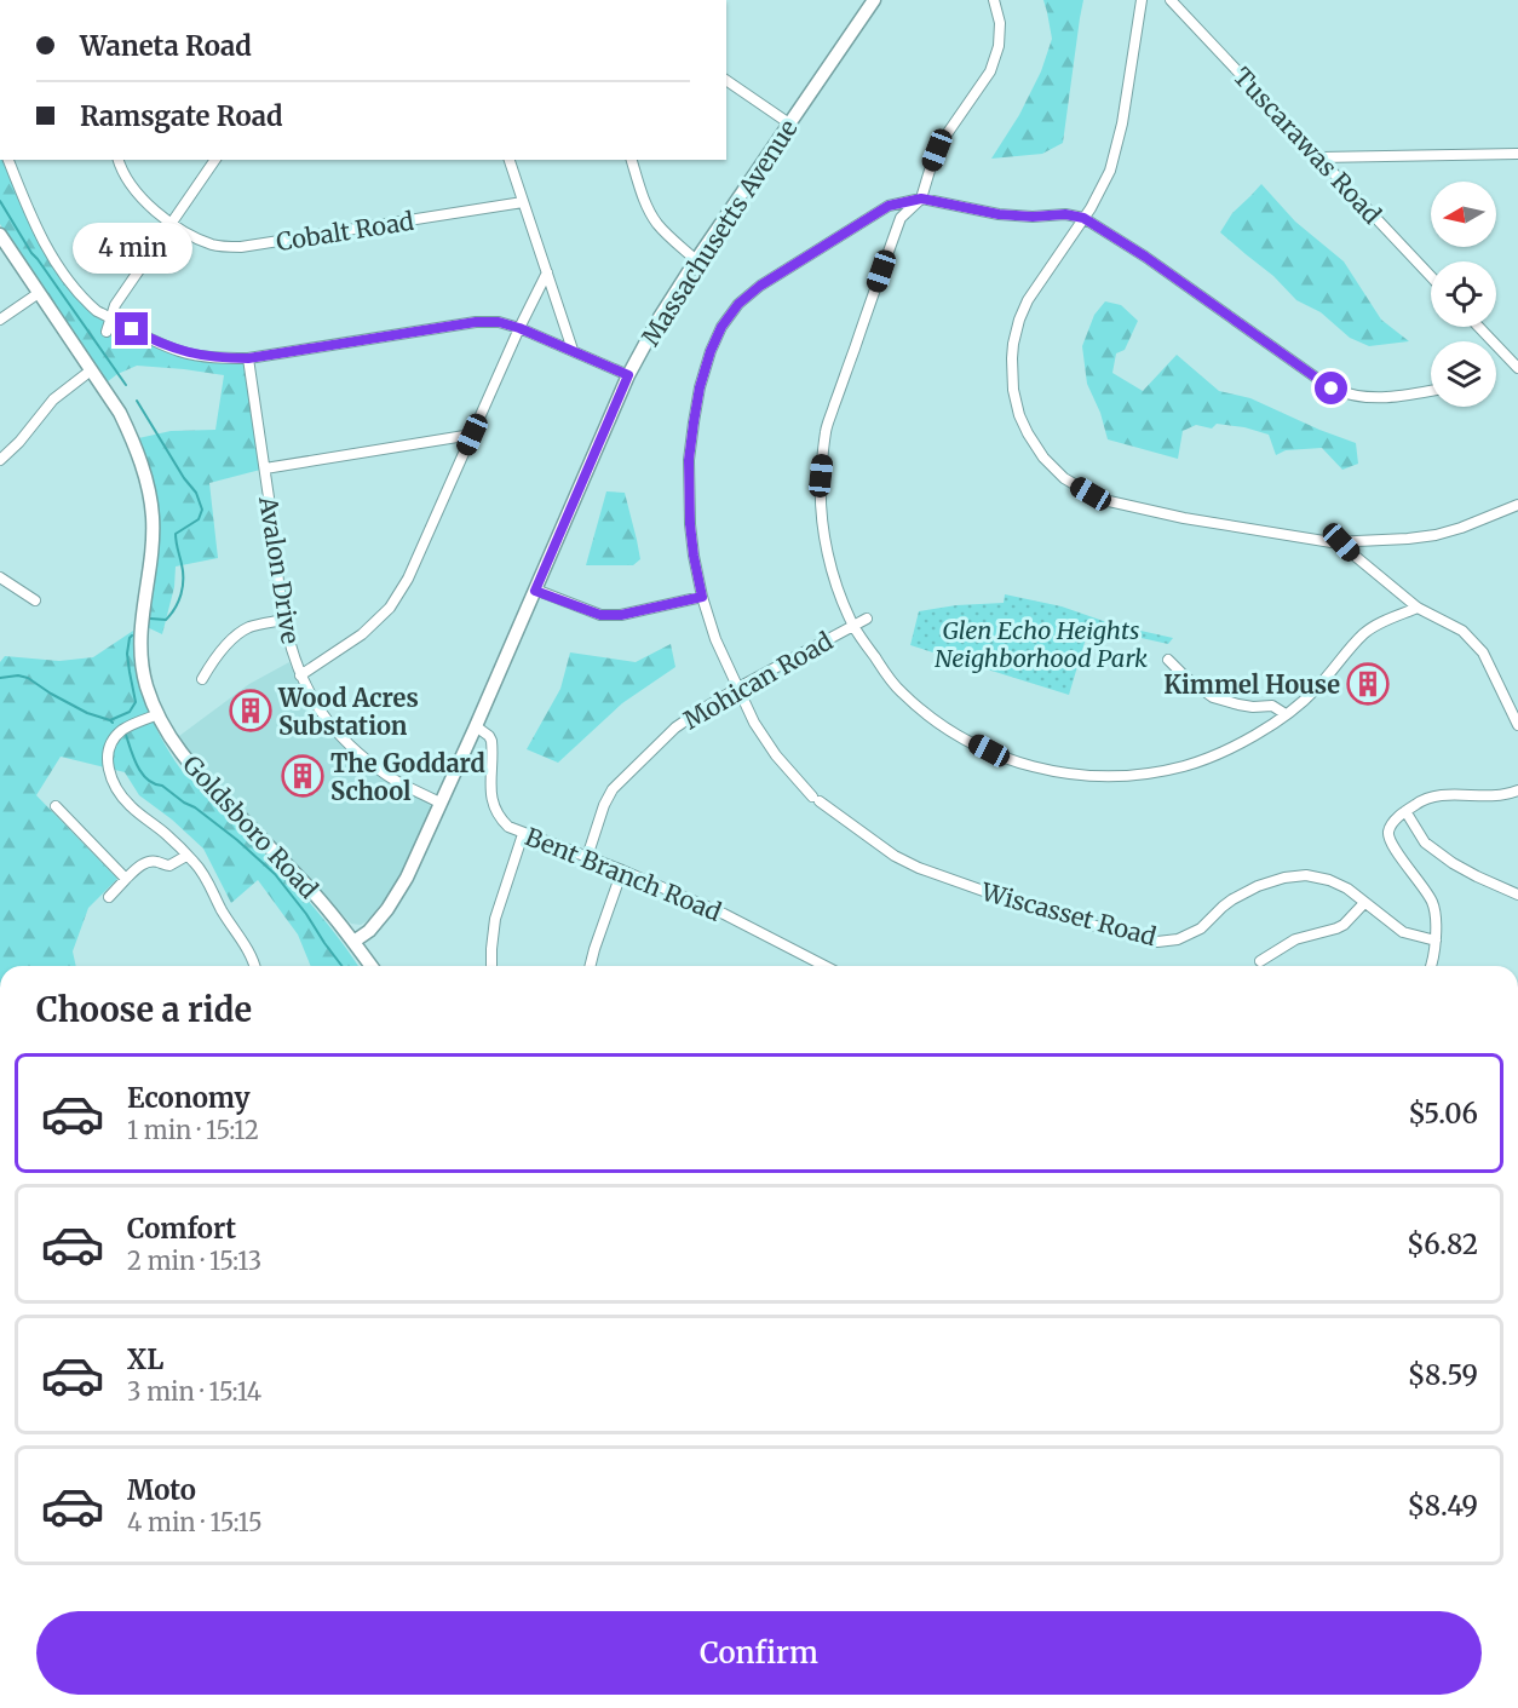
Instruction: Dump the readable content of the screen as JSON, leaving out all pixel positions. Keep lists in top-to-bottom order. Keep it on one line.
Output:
{"streets":{"main road":["Massachusetts Avenue","Goldsboro Road"],"street":["Tuscarawas Road","Cobalt Road","Avalon Drive","Mohican Road","Bent Branch Road","Wiscasset Road"]},"crossings":[["Massachusetts Avenue","Avalon Drive"],["Massachusetts Avenue","Goldsboro Road"],["Massachusetts Avenue","Bent Branch Road"],["Mohican Road","Bent Branch Road"],["Mohican Road","Wiscasset Road"]],"parks":["Glen Echo Heights Neighborhood Park"],"places":{"building":["Kimmel House","Wood Acres Substation","The Goddard School"]},"north":"left","page":{"banner":["Waneta Road","Ramsgate Road"],"bubble":"4 min","heading":"Choose a ride","list":[{"name":"Economy","note":"1 min · 15:12","value":"$5.06"},{"name":"Comfort","note":"2 min · 15:13","value":"$6.82"},{"name":"XL","note":"3 min · 15:14","value":"$8.59"},{"name":"Moto","note":"4 min · 15:15","value":"$8.49"}],"buttons":"Confirm"}}
